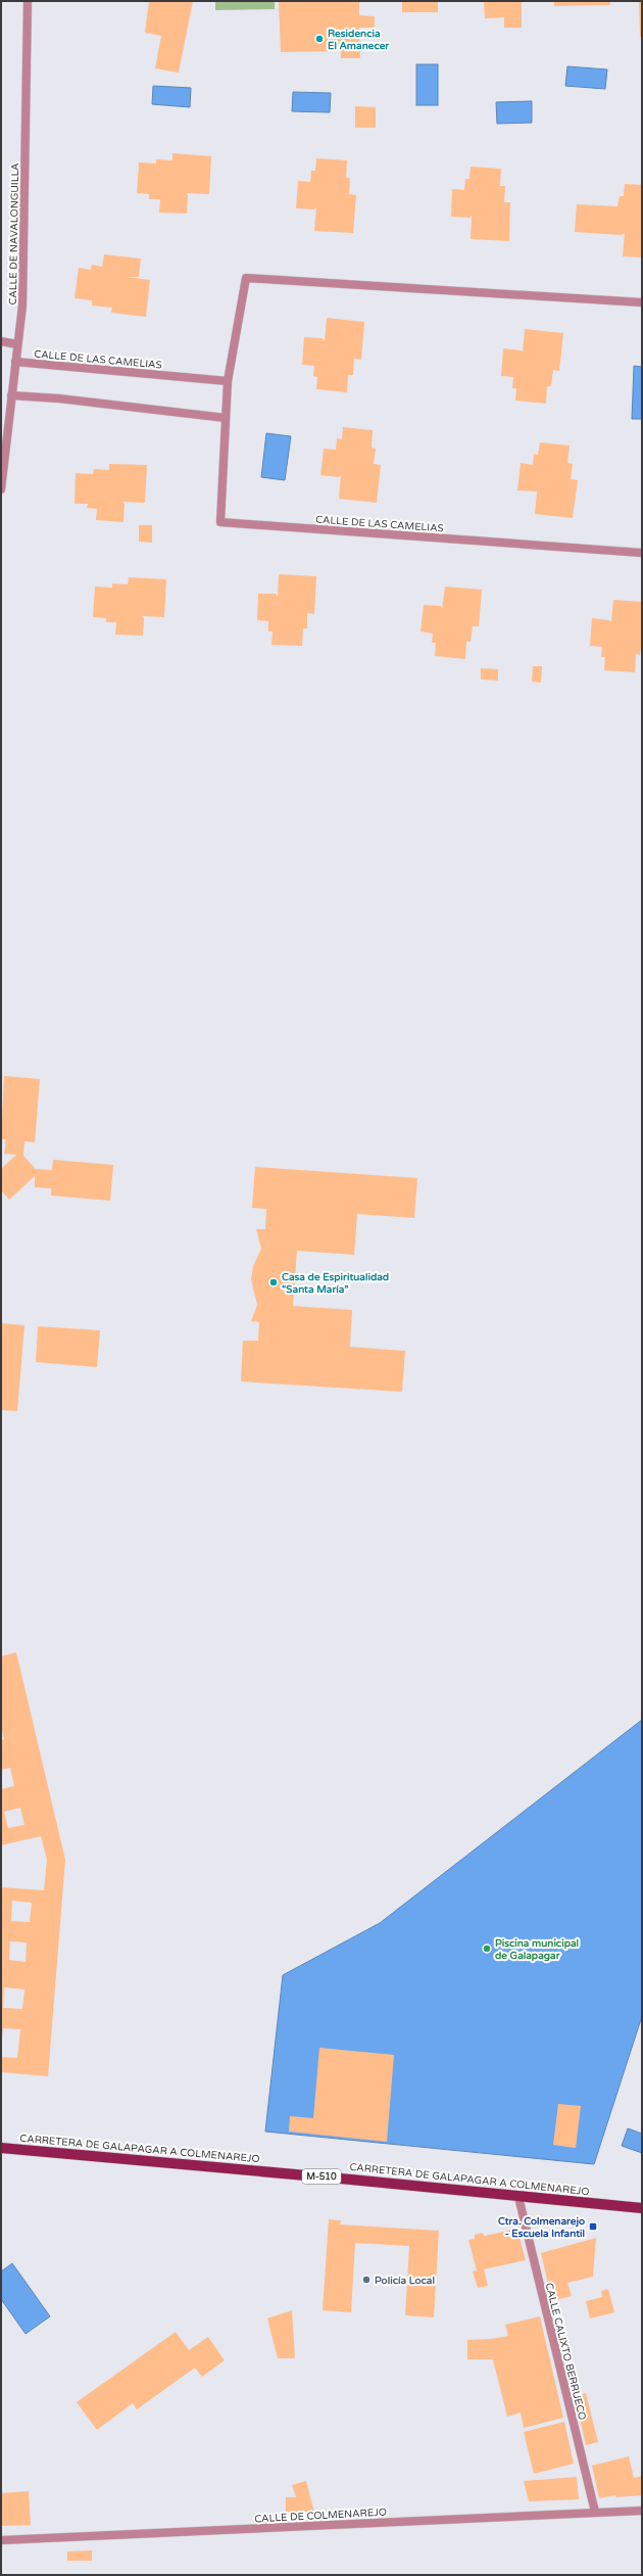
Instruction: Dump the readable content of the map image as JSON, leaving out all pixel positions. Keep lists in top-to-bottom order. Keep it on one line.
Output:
{"streets":{"main road":["CARRETERA DE GALAPAGAR A COLMENAREJO","M-510"],"street":["CALLE DE NAVALONGUILLA","CALLE DE LAS CAMELIAS","CALLE CALIXTO BERRUECO","CALLE DE COLMENAREJO"]},"crossings":[["CALLE DE NAVALONGUILLA","CALLE DE LAS CAMELIAS"],["CARRETERA DE GALAPAGAR A COLMENAREJO","CALLE CALIXTO BERRUECO"],["CALLE CALIXTO BERRUECO","CALLE DE COLMENAREJO"]],"places":{"other":["Residencia El Amanecer","Casa de Espiritualidad “Santa María”","Piscina municipal de Galapagar","Policía Local"],"transit":["Ctra. Colmenarejo - Escuela Infantil"]}}
